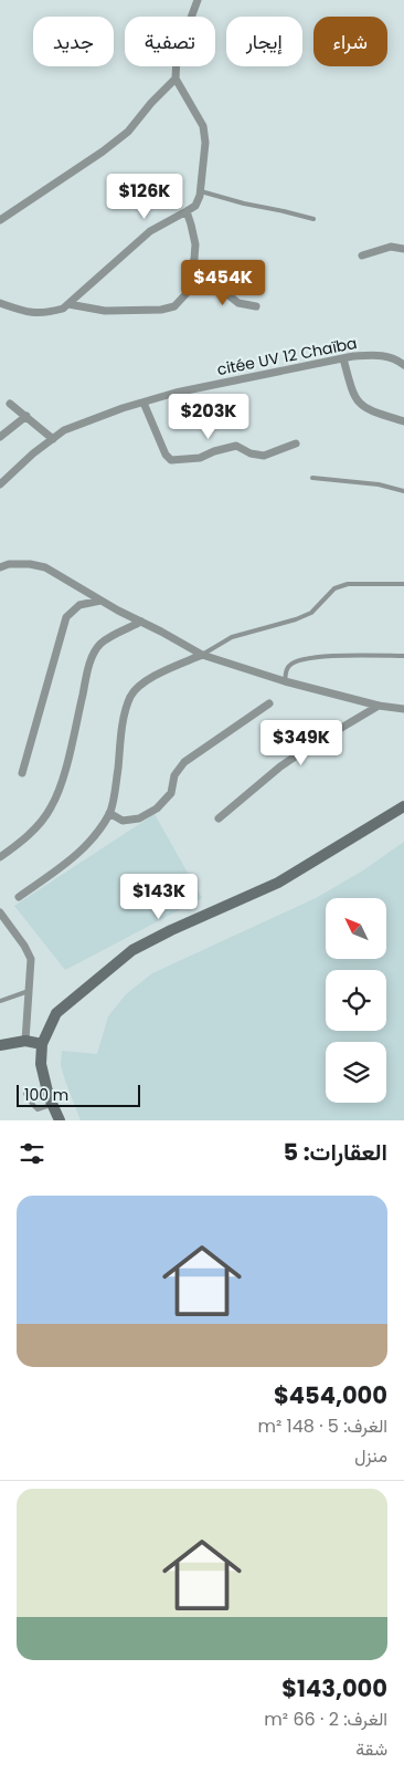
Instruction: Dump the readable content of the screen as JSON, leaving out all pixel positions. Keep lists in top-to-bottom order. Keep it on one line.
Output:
{"streets":{"street":["citée UV 12 Chaïba"]},"scale_bar":"100 m","north":"top left","page":{"chip":["شراء","إيجار","تصفية","جديد"],"price":["$126K","$454K","$203K","$349K","$143K"],"scale":"100 m","heading":"العقارات: 5","list":[{"name":"$454,000","note":"الغرف: 5 · 148 m² · منزل"},{"name":"$143,000","note":"الغرف: 2 · 66 m² · شقة"}]}}
